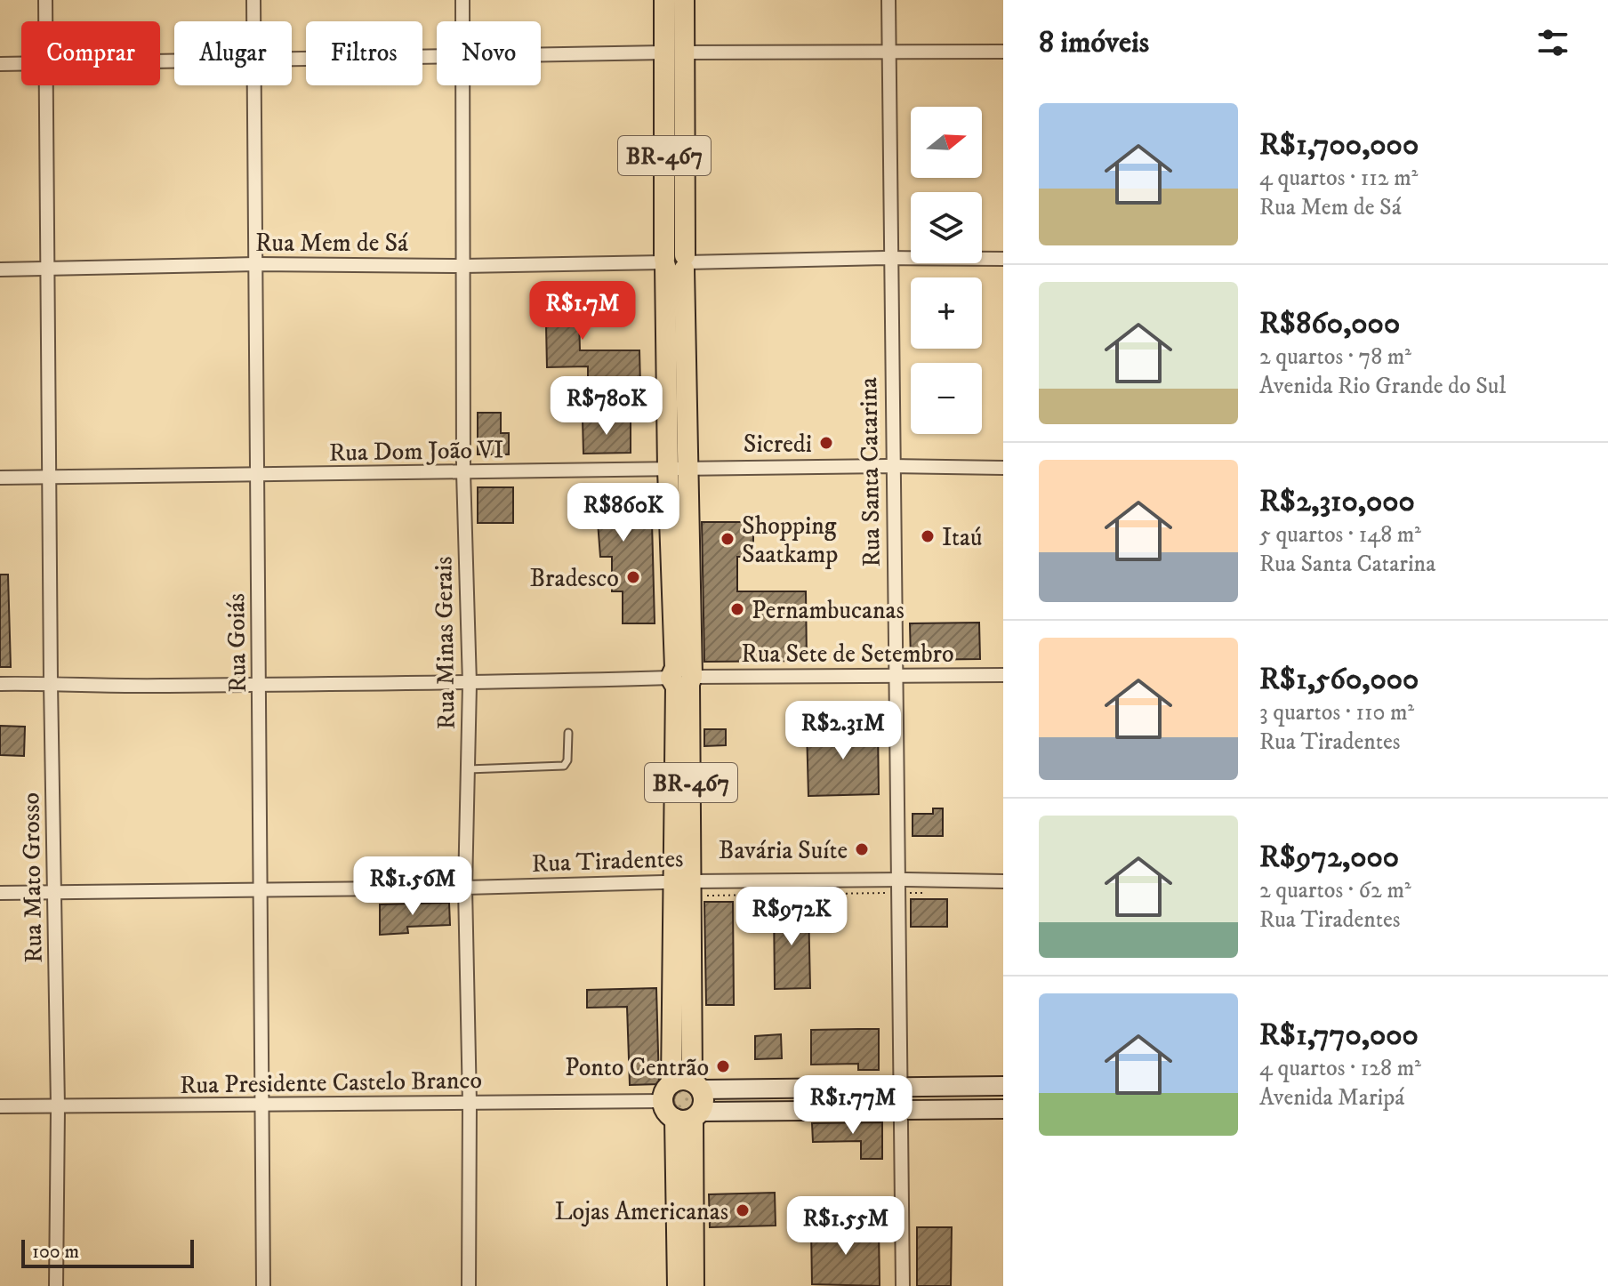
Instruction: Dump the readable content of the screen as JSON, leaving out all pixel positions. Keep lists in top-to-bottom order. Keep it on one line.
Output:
{"streets":{"main road":["BR-467"],"street":["Rua Mem de Sá","Rua Dom João VI","Rua Santa Catarina","Rua Goiás","Rua Minas Gerais","Rua Sete de Setembro","Rua Tiradentes","Rua Mato Grosso","Rua Presidente Castelo Branco"]},"crossings":[["BR-467","Rua Mem de Sá"],["BR-467","Rua Dom João VI"],["BR-467","Rua Sete de Setembro"],["BR-467","Rua Tiradentes"],["BR-467","Rua Presidente Castelo Branco"],["Rua Mem de Sá","Rua Santa Catarina"],["Rua Mem de Sá","Rua Goiás"],["Rua Mem de Sá","Rua Minas Gerais"],["Rua Mem de Sá","Rua Mato Grosso"],["Rua Dom João VI","Rua Santa Catarina"],["Rua Dom João VI","Rua Goiás"],["Rua Dom João VI","Rua Minas Gerais"],["Rua Dom João VI","Rua Mato Grosso"],["Rua Santa Catarina","Rua Sete de Setembro"],["Rua Santa Catarina","Rua Tiradentes"],["Rua Goiás","Rua Sete de Setembro"],["Rua Goiás","Rua Tiradentes"],["Rua Goiás","Rua Presidente Castelo Branco"],["Rua Minas Gerais","Rua Sete de Setembro"],["Rua Minas Gerais","Rua Tiradentes"],["Rua Minas Gerais","Rua Presidente Castelo Branco"],["Rua Sete de Setembro","Rua Mato Grosso"],["Rua Tiradentes","Rua Mato Grosso"],["Rua Mato Grosso","Rua Presidente Castelo Branco"]],"places":["Sicredi","Itaú","Shopping Saatkamp","Bradesco","Pernambucanas","Bavária Suíte","Ponto Centrão","Lojas Americanas"],"scale_bar":"100 m","north":"right","page":{"heading":"8 imóveis","chip":["Comprar","Alugar","Filtros","Novo"],"list":[{"name":"R$1,700,000","note":"4 quartos · 112 m² · Rua Mem de Sá"},{"name":"R$860,000","note":"2 quartos · 78 m² · Avenida Rio Grande do Sul"},{"name":"R$2,310,000","note":"5 quartos · 148 m² · Rua Santa Catarina"},{"name":"R$1,560,000","note":"3 quartos · 110 m² · Rua Tiradentes"},{"name":"R$972,000","note":"2 quartos · 62 m² · Rua Tiradentes"},{"name":"R$1,770,000","note":"4 quartos · 128 m² · Avenida Maripá"}],"map_buttons":["+","−"],"price":["R$1.7M","R$780K","R$860K","R$2.31M","R$1.56M","R$972K","R$1.77M","R$1.55M"],"scale":"100 m"}}
